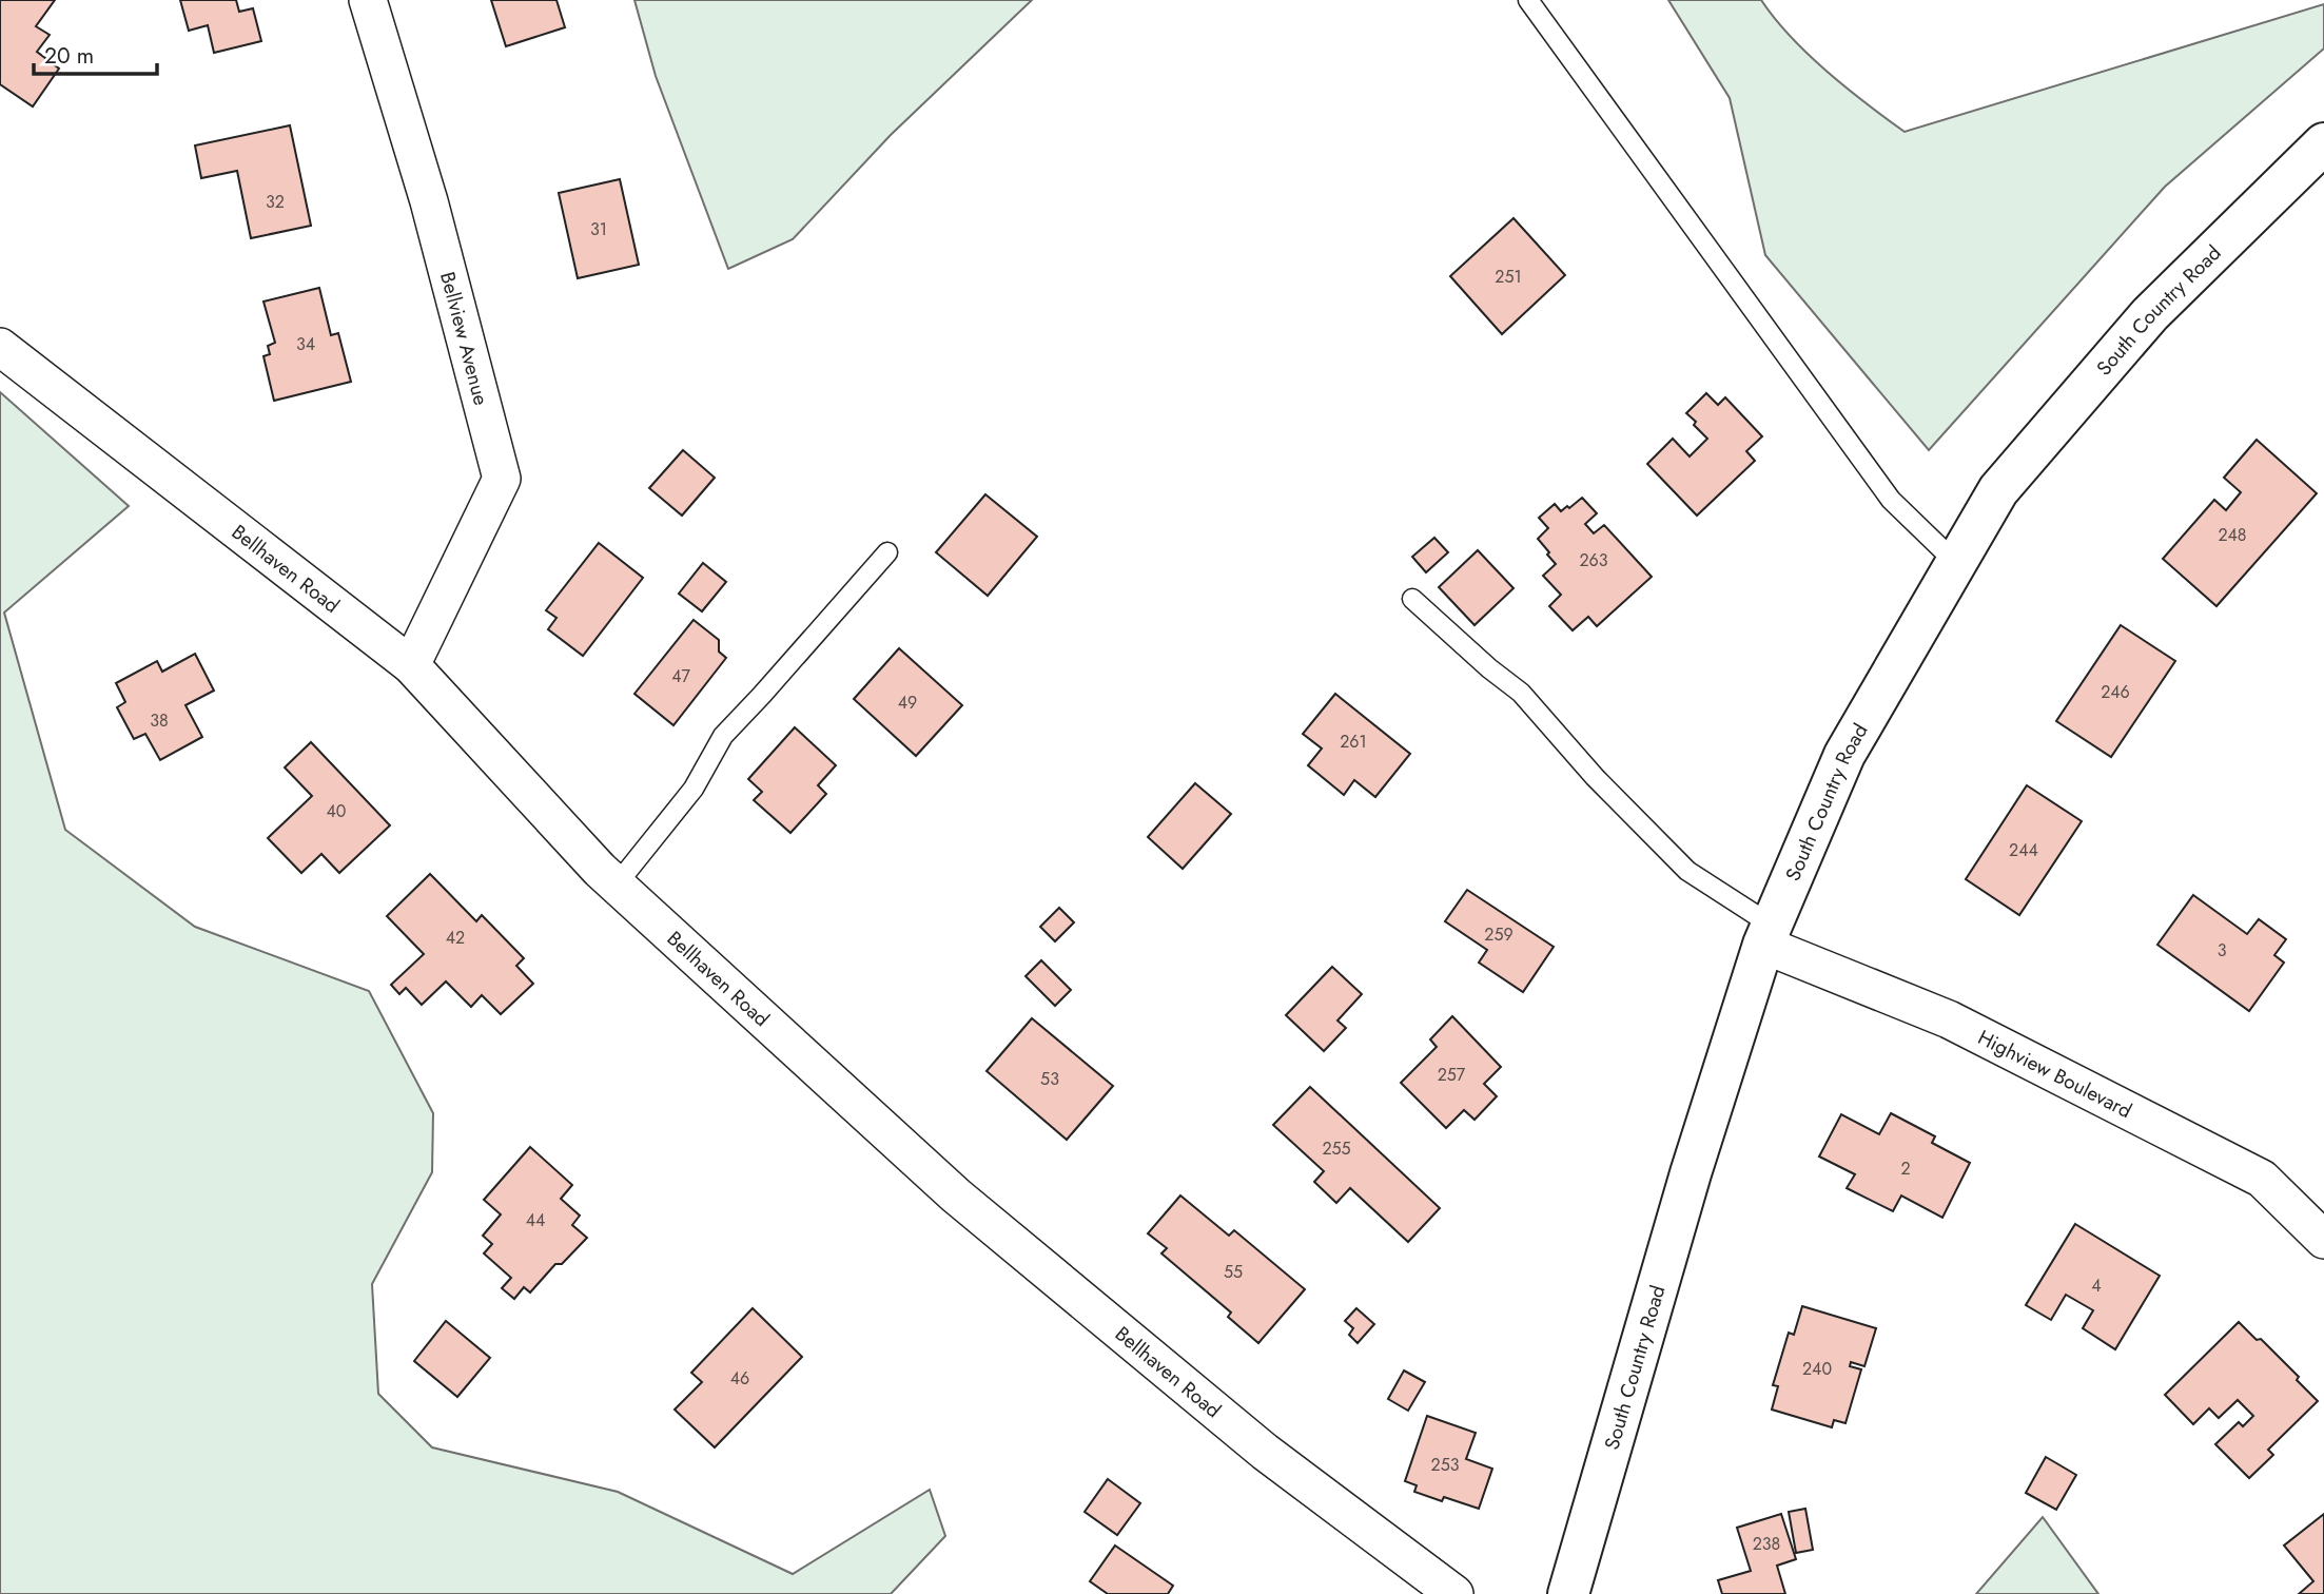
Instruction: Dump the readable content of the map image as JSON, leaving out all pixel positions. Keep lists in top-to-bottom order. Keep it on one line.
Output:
{"streets":{"main road":["South Country Road"],"street":["Bellview Avenue","Bellhaven Road","Highview Boulevard"]},"crossings":[["South Country Road","Highview Boulevard"],["Bellview Avenue","Bellhaven Road"]],"house_numbers":["32","31","251","34","248","263","47","246","49","38","261","40","244","259","42","3","257","53","255","2","44","55","4","240","46","253","238"],"scale_bar":"20 m"}
